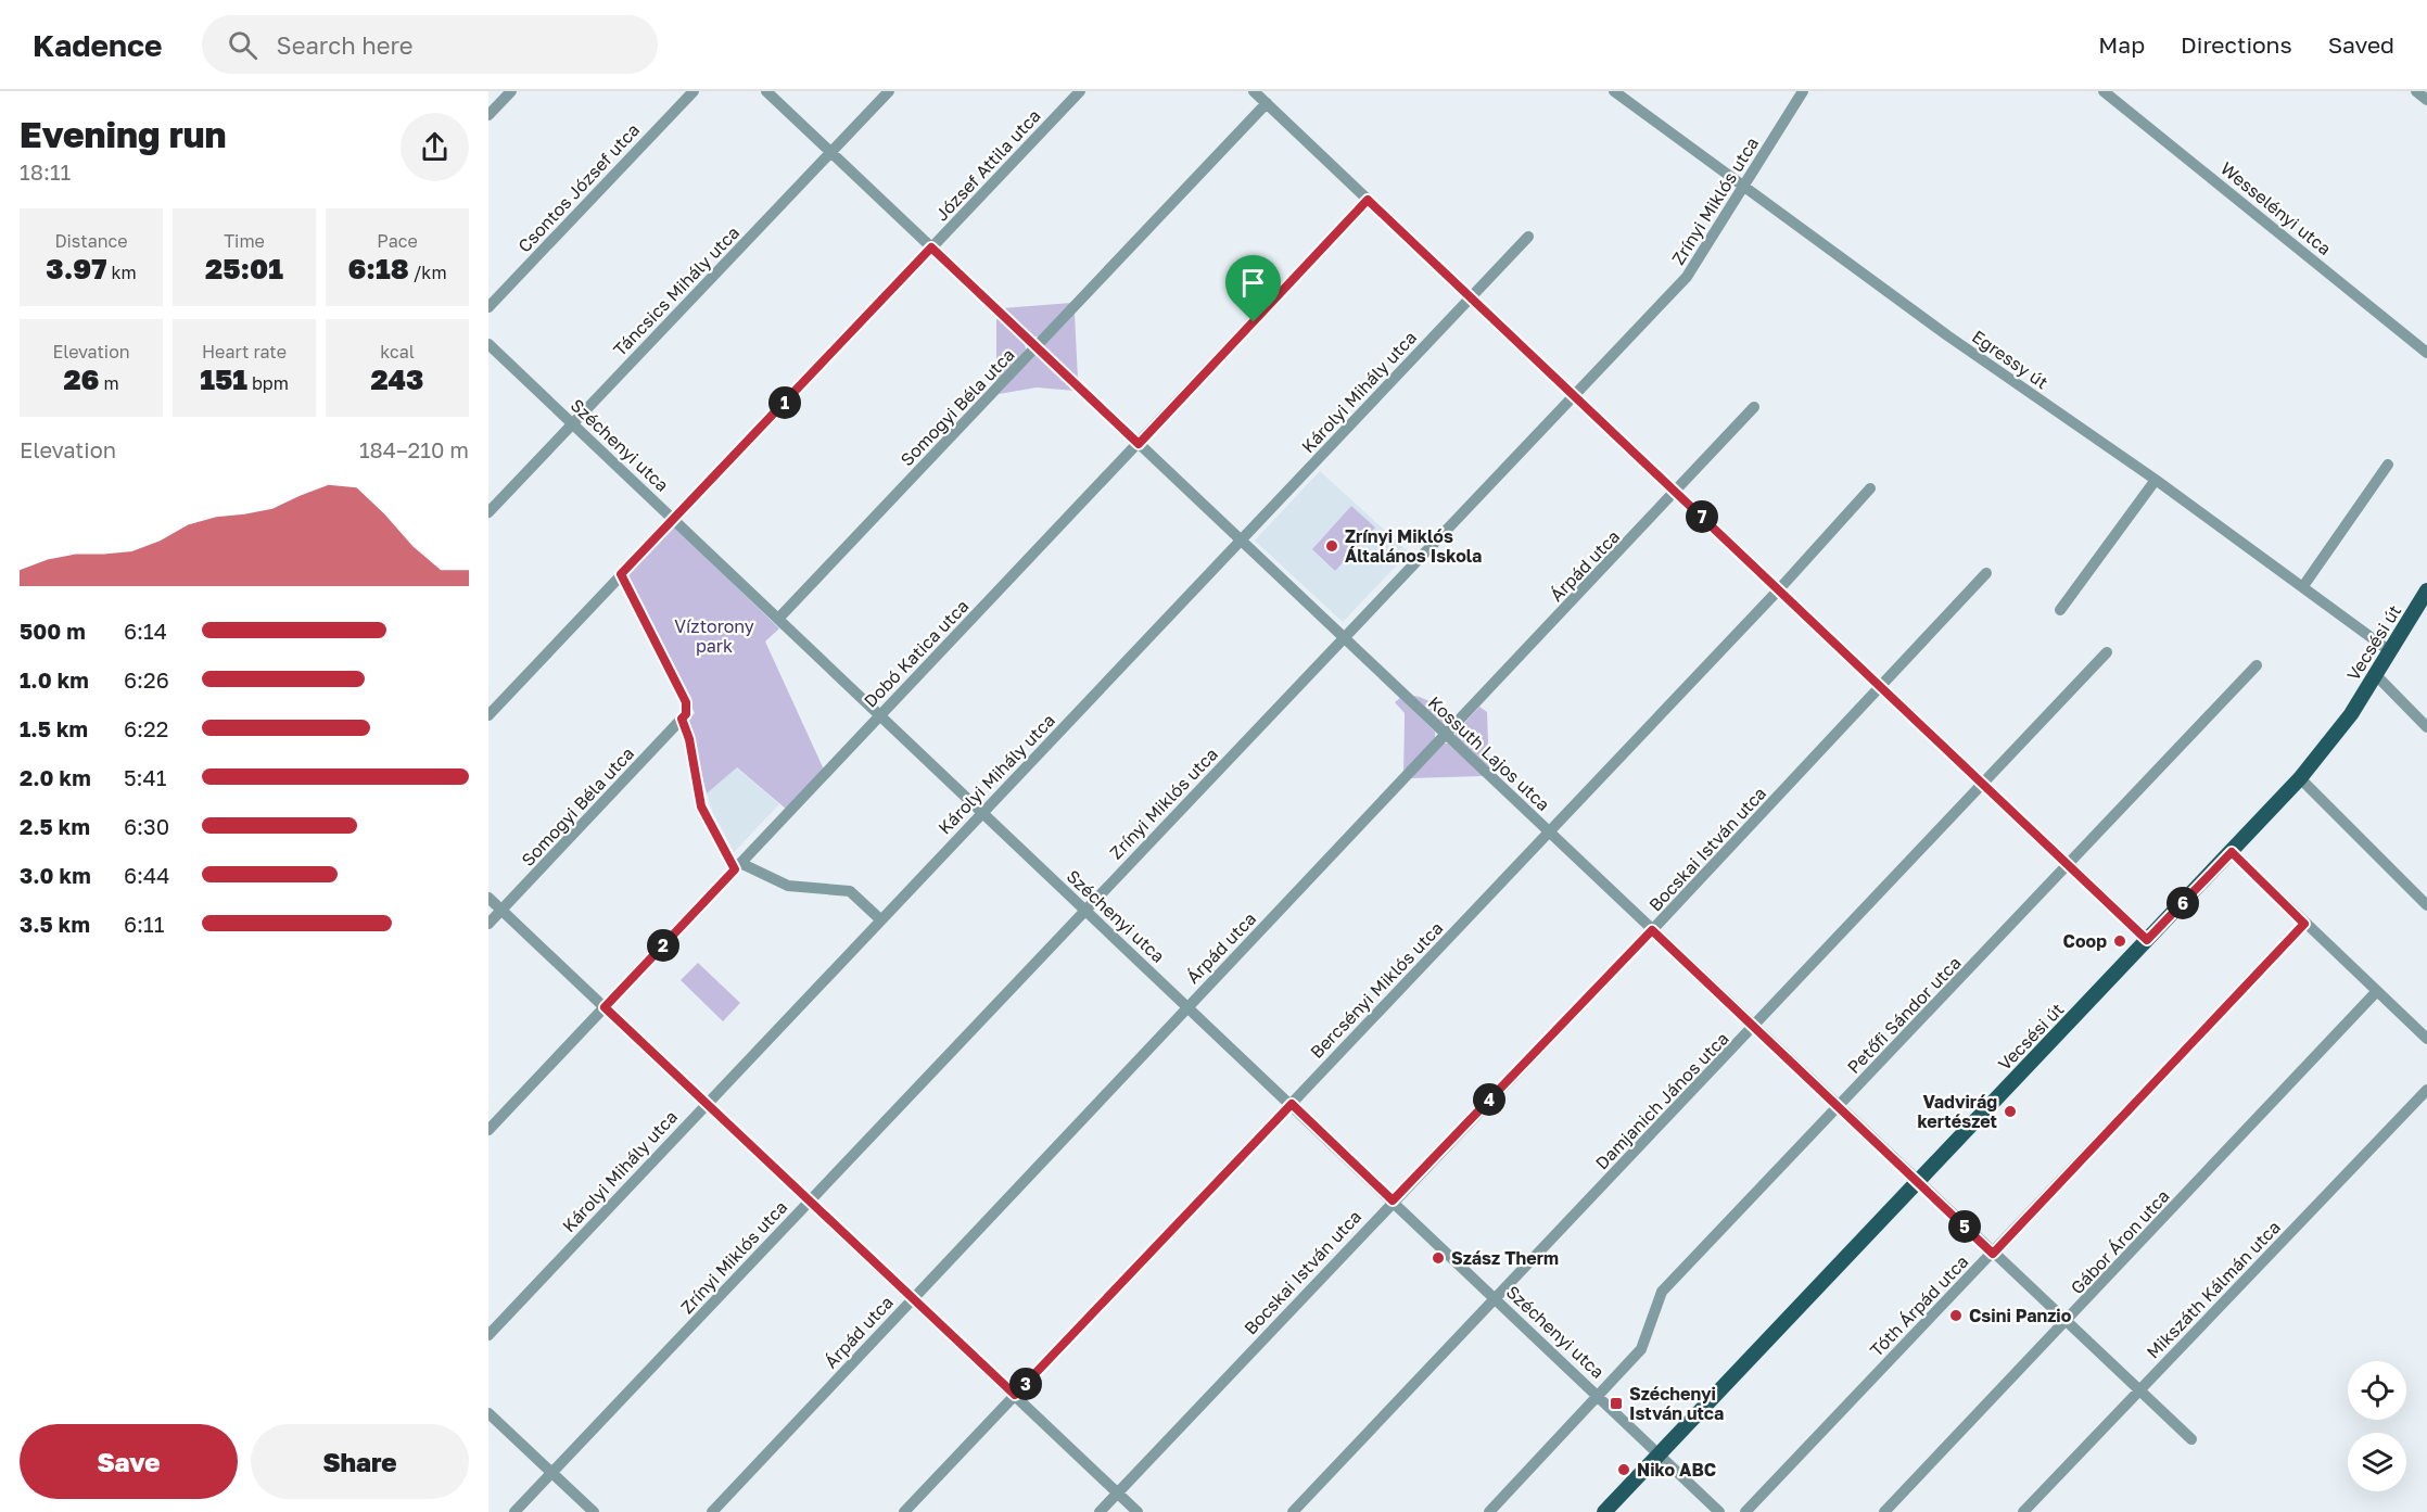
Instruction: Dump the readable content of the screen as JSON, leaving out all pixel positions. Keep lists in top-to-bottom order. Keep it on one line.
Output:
{"streets":{"main road":["Vecsési út"],"street":["József Attila utca","Csontos József utca","Zrínyi Miklós utca","Wesselényi utca","Táncsics Mihály utca","Egressy út","Károlyi Mihály utca","Somogyi Béla utca","Széchenyi utca","Árpád utca","Dobó Katica utca","Kossuth Lajos utca","Bocskai István utca","Bercsényi Miklós utca","Petőfi Sándor utca","Damjanich János utca","Gábor Áron utca","Mikszáth Kálmán utca","Tóth Árpád utca"]},"crossings":[["József Attila utca","Széchenyi utca"],["József Attila utca","Kossuth Lajos utca"],["Zrínyi Miklós utca","Egressy út"],["Zrínyi Miklós utca","Széchenyi utca"],["Zrínyi Miklós utca","Kossuth Lajos utca"],["Táncsics Mihály utca","Széchenyi utca"],["Táncsics Mihály utca","Kossuth Lajos utca"],["Egressy út","Vecsési út"],["Károlyi Mihály utca","Széchenyi utca"],["Károlyi Mihály utca","Kossuth Lajos utca"],["Somogyi Béla utca","Széchenyi utca"],["Somogyi Béla utca","Kossuth Lajos utca"],["Széchenyi utca","Árpád utca"],["Széchenyi utca","Vecsési út"],["Széchenyi utca","Dobó Katica utca"],["Széchenyi utca","Bocskai István utca"],["Széchenyi utca","Bercsényi Miklós utca"],["Széchenyi utca","Petőfi Sándor utca"],["Széchenyi utca","Damjanich János utca"],["Árpád utca","Kossuth Lajos utca"],["Vecsési út","Kossuth Lajos utca"],["Dobó Katica utca","Kossuth Lajos utca"],["Kossuth Lajos utca","Bocskai István utca"],["Kossuth Lajos utca","Bercsényi Miklós utca"],["Kossuth Lajos utca","Petőfi Sándor utca"],["Kossuth Lajos utca","Damjanich János utca"],["Kossuth Lajos utca","Gábor Áron utca"],["Kossuth Lajos utca","Mikszáth Kálmán utca"],["Kossuth Lajos utca","Tóth Árpád utca"]],"parks":["Víztorony park"],"places":{"other":["Zrínyi Miklós Általános Iskola","Coop","Vadvirág kertészet","Szász Therm","Csini Panzio","Niko ABC"],"transit":["Széchenyi István utca"]},"page":{"header":"Kadence","search":"Search here","nav":["Map","Directions","Saved"],"heading":["Evening run","18:11"],"stats":[["Distance","3.97 km"],["Time","25:01"],["Pace","6:18 /km"],["Elevation","26 m"],["Heart rate","151 bpm"],["kcal","243"]],"pins":["1","7","6","2","4","5","3"],"chart":["Elevation","184–210 m"],"list":[{"name":"500 m","note":"6:14"},{"name":"1.0 km","note":"6:26"},{"name":"1.5 km","note":"6:22"},{"name":"2.0 km","note":"5:41"},{"name":"2.5 km","note":"6:30"},{"name":"3.0 km","note":"6:44"},{"name":"3.5 km","note":"6:11"}],"buttons":["Save","Share"]}}
